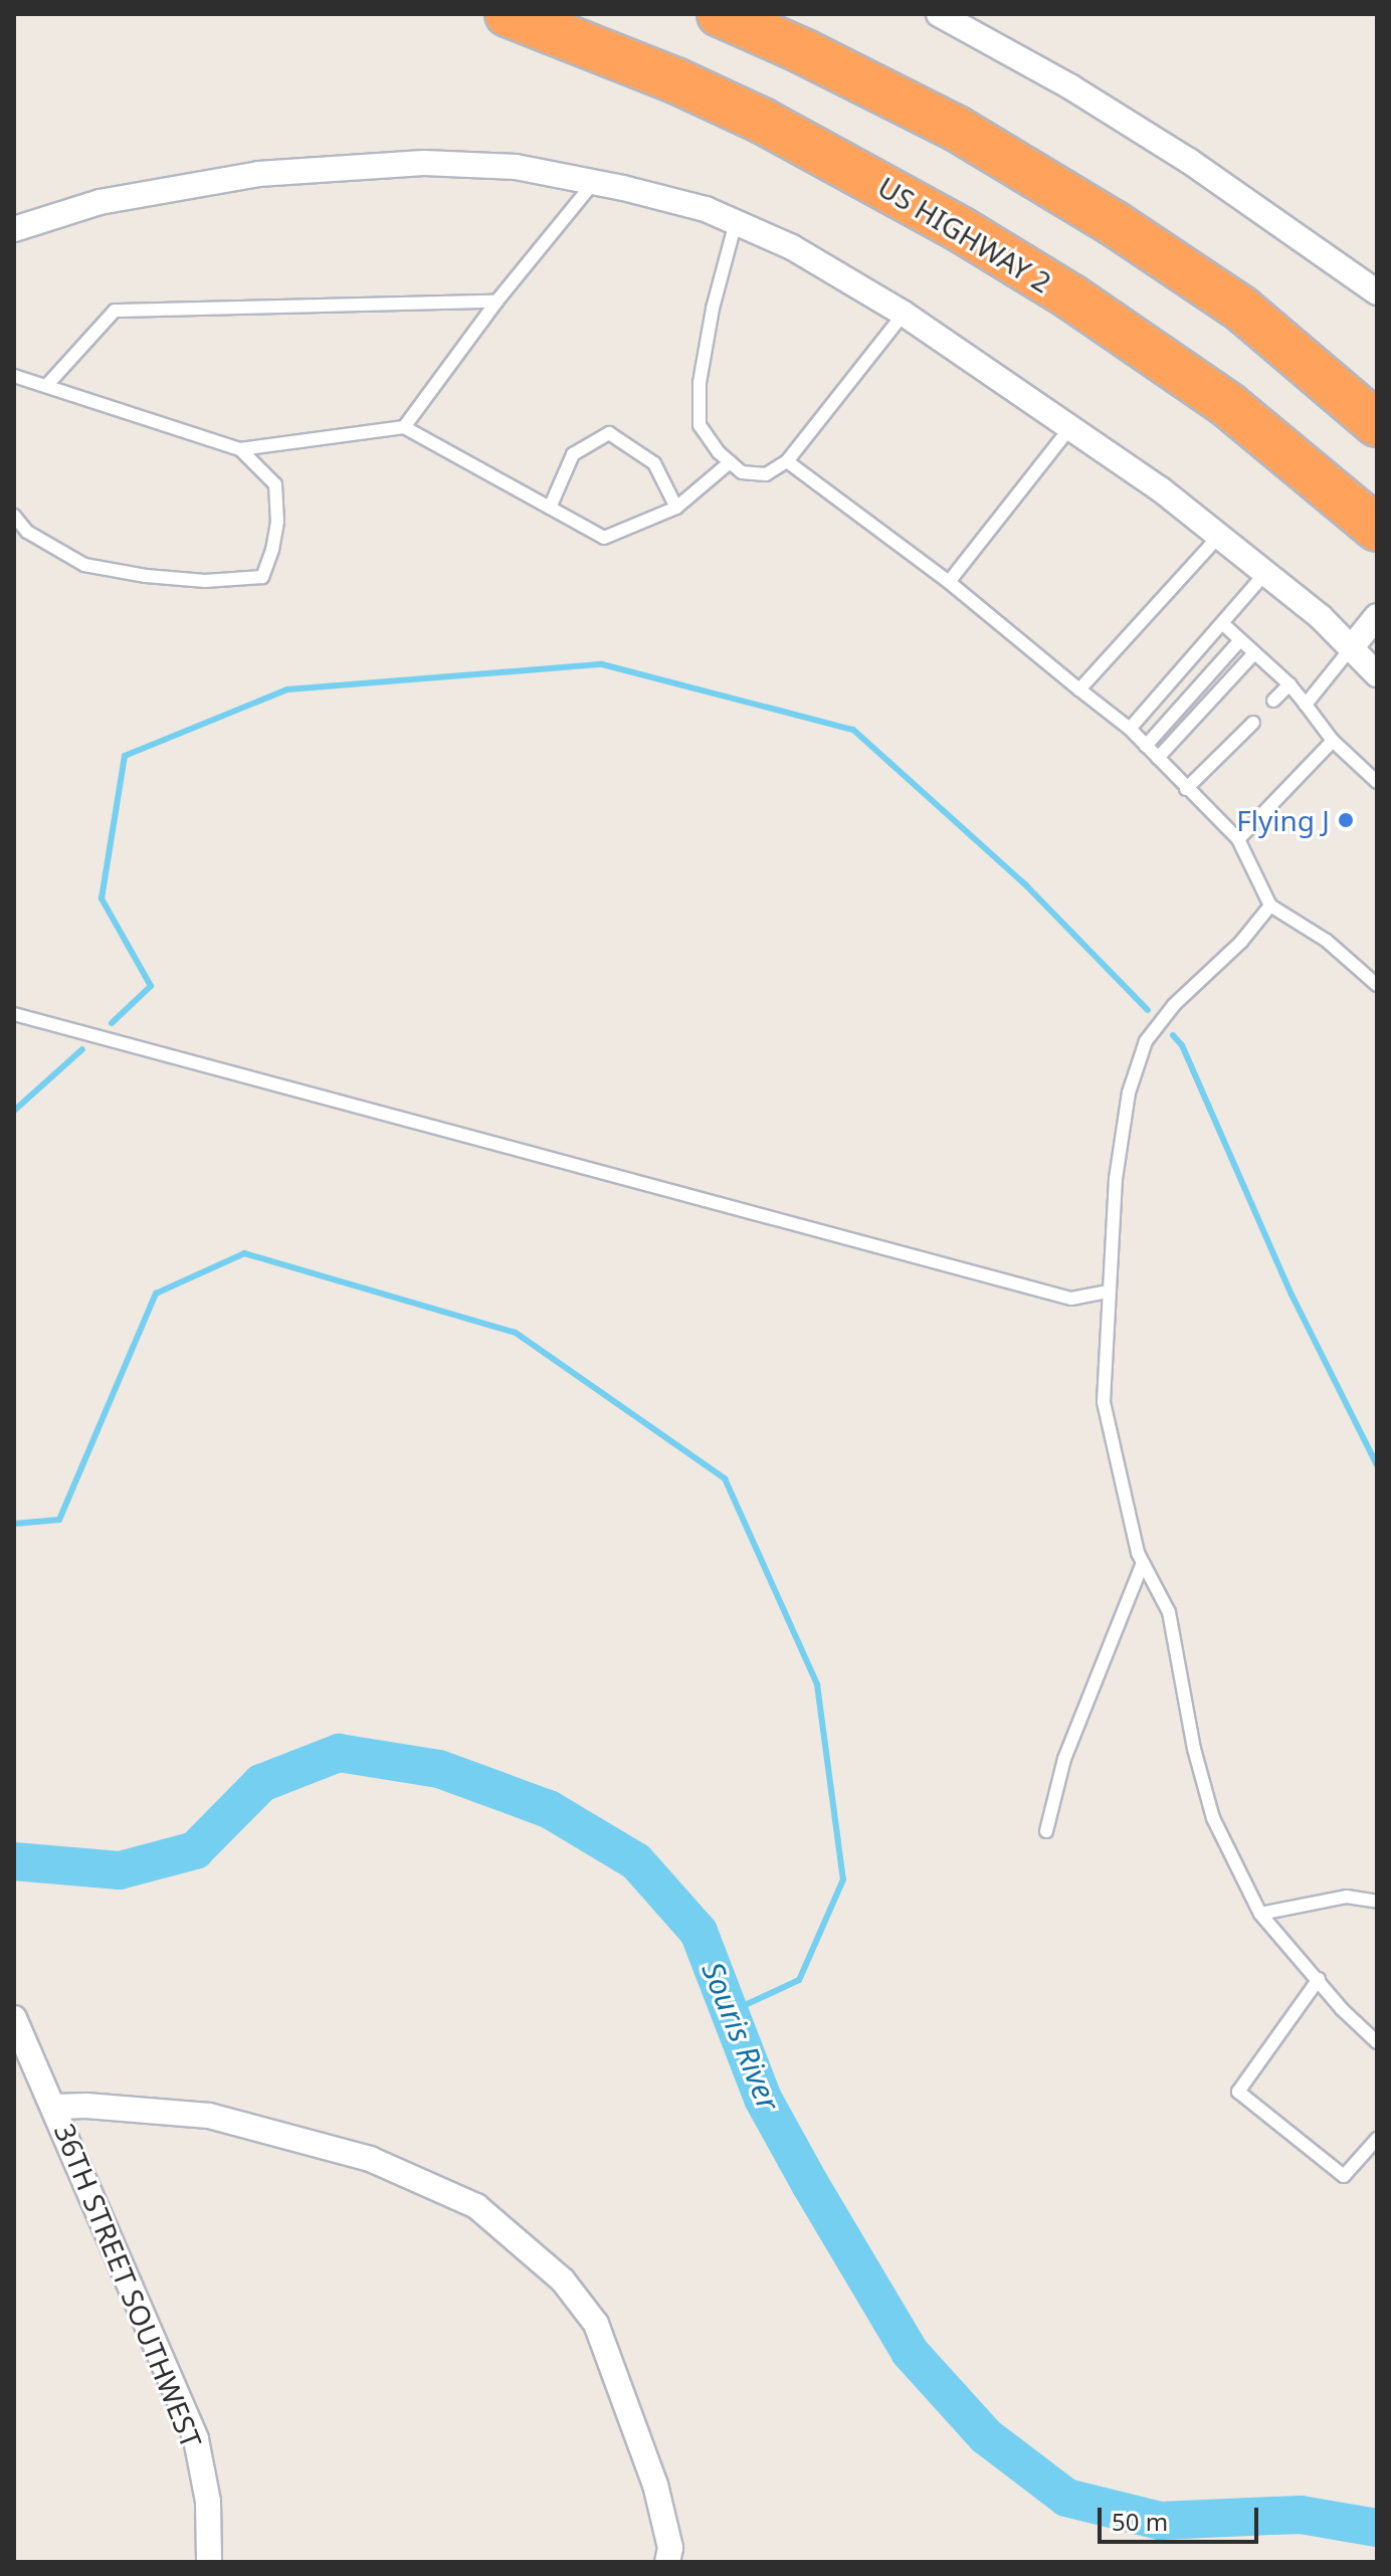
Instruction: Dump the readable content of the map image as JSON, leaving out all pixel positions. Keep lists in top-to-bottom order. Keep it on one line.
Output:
{"streets":{"highway":["US HIGHWAY 2"],"street":["36TH STREET SOUTHWEST"]},"water":["Souris River"],"places":["Flying J"],"scale_bar":"50 m"}
